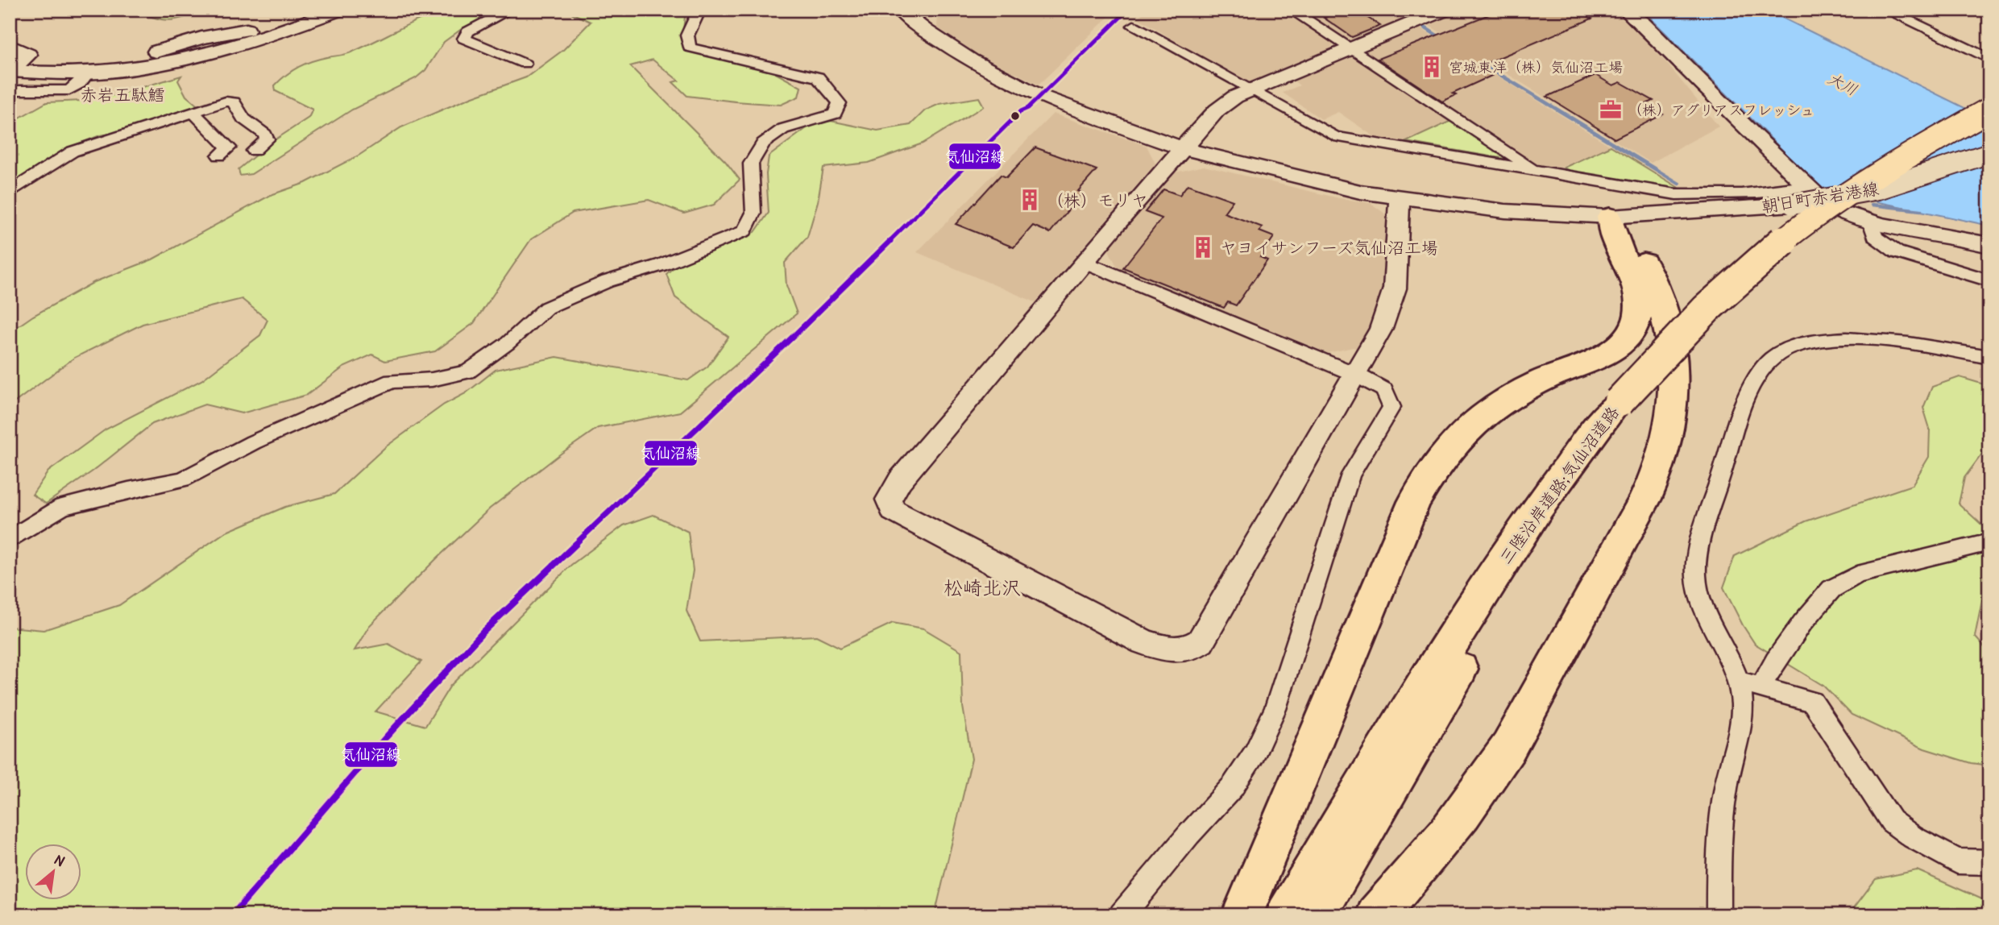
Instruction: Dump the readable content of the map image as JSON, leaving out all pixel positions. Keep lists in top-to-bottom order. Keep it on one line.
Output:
{"streets":{"highway":["三陸沿岸道路;気仙沼道路"],"street":["朝日町赤岩港線"]},"districts":["赤岩五駄鱈","松崎北沢"],"water":["大川"],"places":{"building":["宮城東洋（株）気仙沼工場","（株）モリヤ","ヤヨイサンフーズ気仙沼工場"],"office":["（株）アグリアスフレッシュ"]},"lines":["transit line 気仙沼線"],"north":"top right"}
